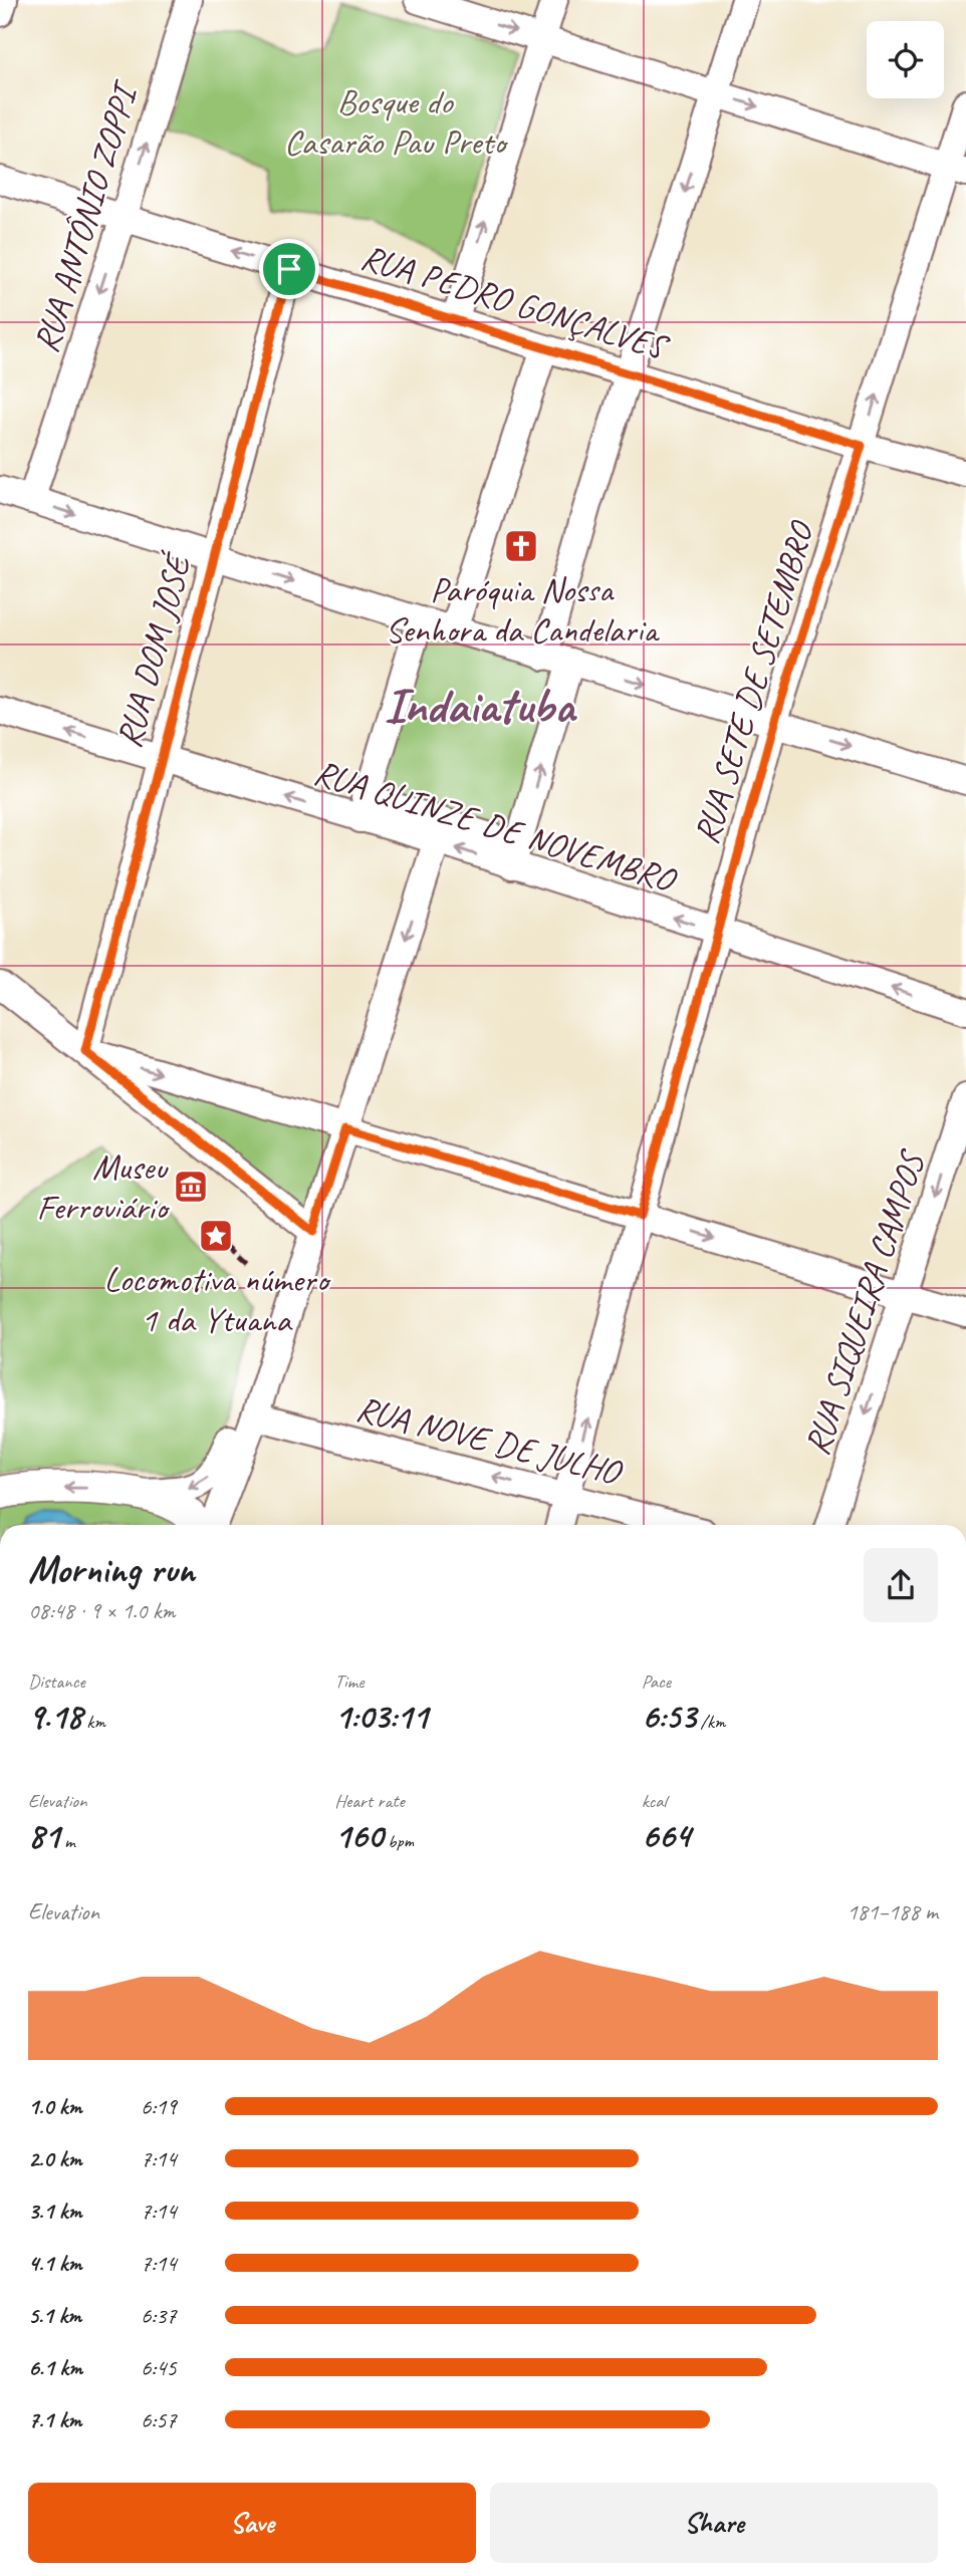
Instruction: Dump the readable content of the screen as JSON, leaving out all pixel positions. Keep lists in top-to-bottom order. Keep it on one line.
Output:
{"streets":{"street":["RUA ANTÔNIO ZOPPI","RUA PEDRO GONÇALVES","RUA DOM JOSÉ","RUA SETE DE SETEMBRO","RUA QUINZE DE NOVEMBRO","RUA SIQUEIRA CAMPOS","RUA NOVE DE JULHO"]},"crossings":[["RUA ANTÔNIO ZOPPI","RUA PEDRO GONÇALVES"],["RUA PEDRO GONÇALVES","RUA DOM JOSÉ"],["RUA PEDRO GONÇALVES","RUA SETE DE SETEMBRO"],["RUA DOM JOSÉ","RUA QUINZE DE NOVEMBRO"],["RUA SETE DE SETEMBRO","RUA QUINZE DE NOVEMBRO"],["RUA SETE DE SETEMBRO","RUA NOVE DE JULHO"]],"one_way":["RUA SETE DE SETEMBRO","RUA SIQUEIRA CAMPOS","RUA NOVE DE JULHO"],"districts":["Indaiatuba"],"parks":["Bosque do Casarão Pau Preto"],"places":{"church":["Paróquia Nossa Senhora da Candelaria"],"museum":["Museu Ferroviário"],"place":["Locomotiva número 1 da Ytuana"]},"page":{"heading":["Morning run","08:48 · 9 × 1.0 km"],"stats":[["Distance","9.18 km"],["Time","1:03:11"],["Pace","6:53 /km"],["Elevation","81 m"],["Heart rate","160 bpm"],["kcal","664"]],"chart":["Elevation","181–188 m"],"list":[{"name":"1.0 km","note":"6:19"},{"name":"2.0 km","note":"7:14"},{"name":"3.1 km","note":"7:14"},{"name":"4.1 km","note":"7:14"},{"name":"5.1 km","note":"6:37"},{"name":"6.1 km","note":"6:45"},{"name":"7.1 km","note":"6:57"}],"buttons":["Save","Share"]}}
